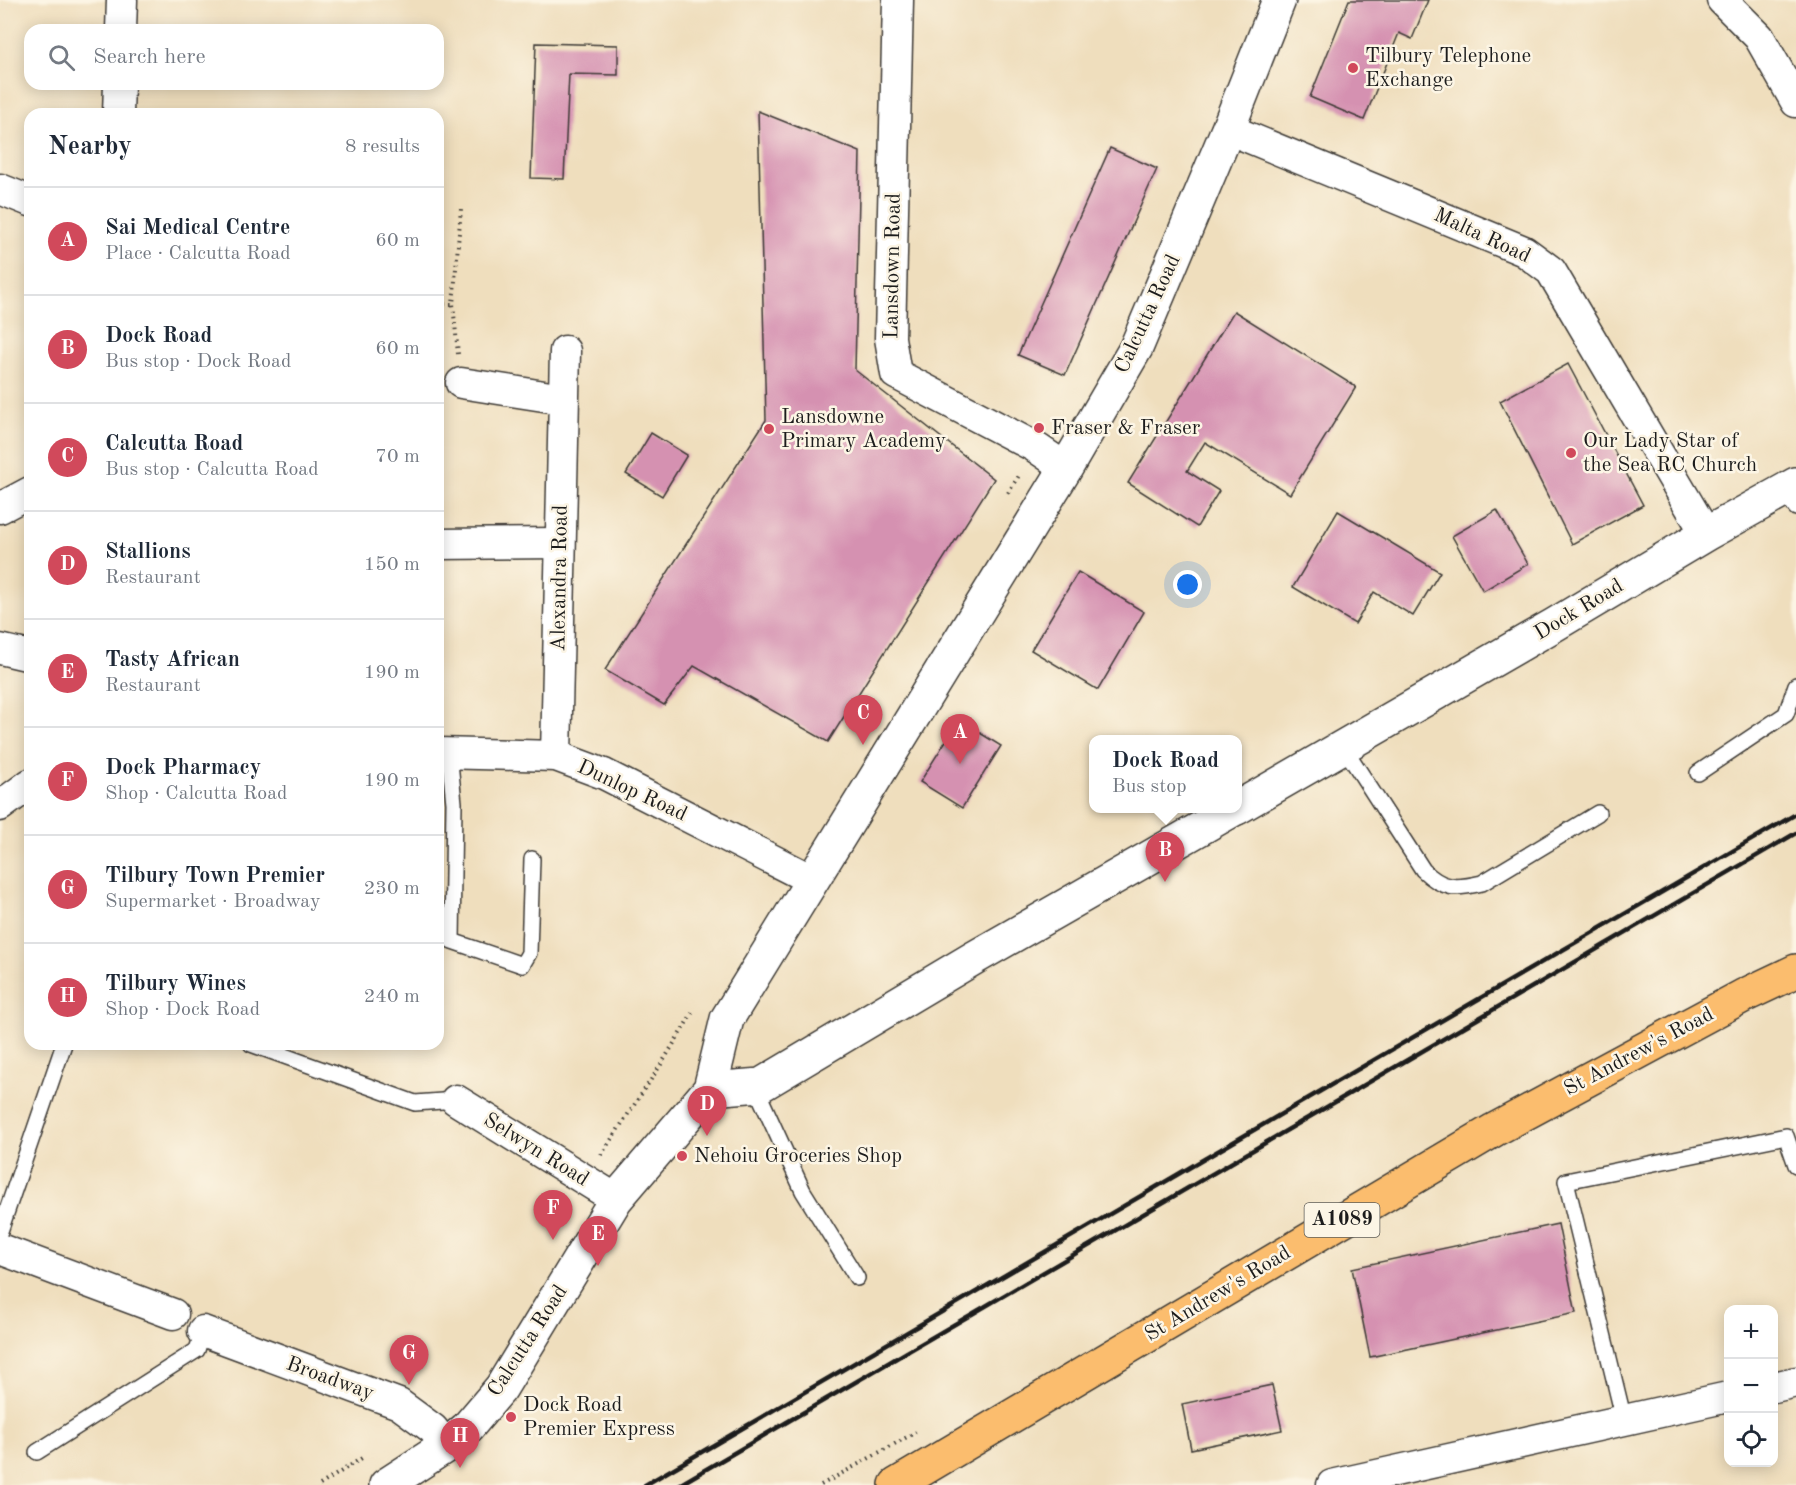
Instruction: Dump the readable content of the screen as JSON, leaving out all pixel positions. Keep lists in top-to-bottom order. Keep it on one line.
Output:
{"streets":{"highway":["St Andrew's Road","A1089"],"street":["Malta Road","Lansdown Road","Calcutta Road","Alexandra Road","Dock Road","Dunlop Road","Selwyn Road","Broadway"]},"crossings":[["Malta Road","Calcutta Road"],["Malta Road","Dock Road"],["Lansdown Road","Calcutta Road"],["Calcutta Road","Dock Road"],["Calcutta Road","Dunlop Road"],["Calcutta Road","Selwyn Road"],["Calcutta Road","Broadway"],["Alexandra Road","Dunlop Road"]],"places":["Tilbury Telephone Exchange","Fraser & Fraser","Lansdowne Primary Academy","Our Lady Star of the Sea RC Church","Nehoiu Groceries Shop","Dock Road Premier Express"],"page":{"search":"Search here","heading":["Nearby","8 results"],"list":[{"mark":"A","name":"Sai Medical Centre","note":"Place · Calcutta Road","value":"60 m"},{"mark":"B","name":"Dock Road","note":"Bus stop · Dock Road","value":"60 m"},{"mark":"C","name":"Calcutta Road","note":"Bus stop · Calcutta Road","value":"70 m"},{"mark":"D","name":"Stallions","note":"Restaurant","value":"150 m"},{"mark":"E","name":"Tasty African","note":"Restaurant","value":"190 m"},{"mark":"F","name":"Dock Pharmacy","note":"Shop · Calcutta Road","value":"190 m"},{"mark":"G","name":"Tilbury Town Premier","note":"Supermarket · Broadway","value":"230 m"},{"mark":"H","name":"Tilbury Wines","note":"Shop · Dock Road","value":"240 m"}],"pins":["C","A","B","D","F","E","G","H"],"popup":["Dock Road","Bus stop"],"map_buttons":["+","−"]}}
